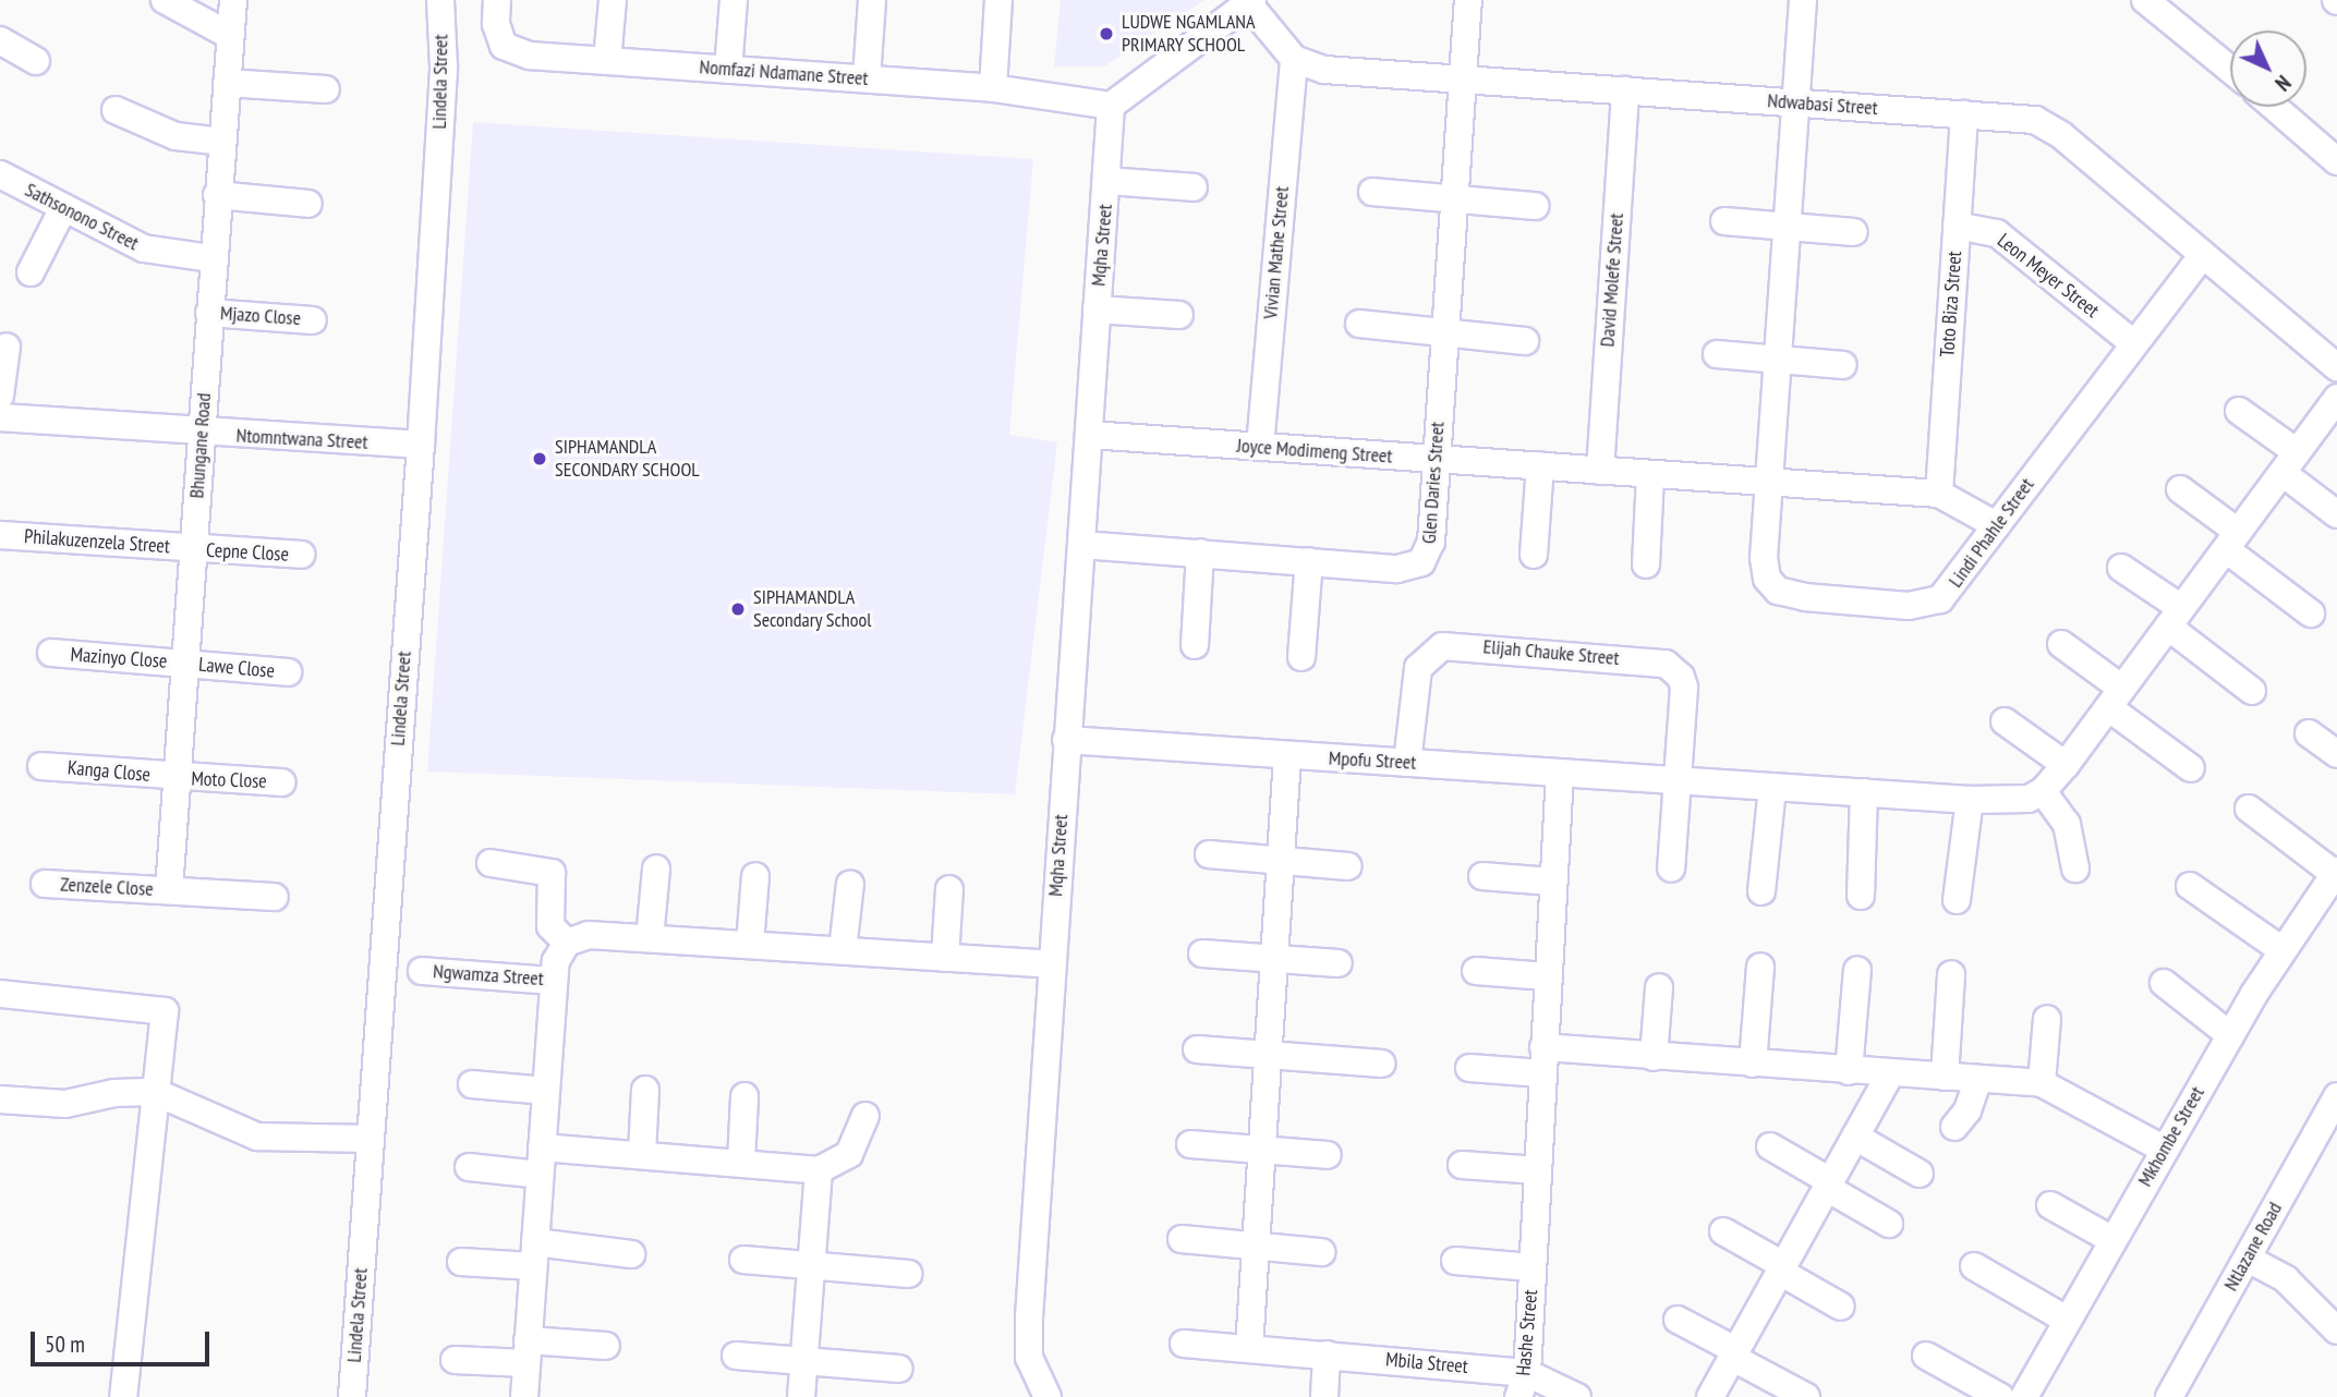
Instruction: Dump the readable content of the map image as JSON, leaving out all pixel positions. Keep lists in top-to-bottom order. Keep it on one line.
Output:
{"streets":{"street":["Nomfazi Ndamane Street","Lindela Street","Ndwabasi Street","Sathsonono Street","Mqha Street","Vivian Mathe Street","Leon Meyer Street","David Molefe Street","Toto Biza Street","Mjazo Close","Ntomntwana Street","Bhungane Road","Joyce Modimeng Street","Glen Daries Street","Lindi Phahle Street","Philakuzenzela Street","Cepne Close","Elijah Chauke Street","Mazinyo Close","Lawe Close","Mpofu Street","Kanga Close","Moto Close","Zenzele Close","Ngwamza Street","Mkhombe Street","Ntlazane Road","Hashe Street","Mbila Street"]},"crossings":[["Nomfazi Ndamane Street","Mqha Street"],["Lindela Street","Ntomntwana Street"],["Ndwabasi Street","Vivian Mathe Street"],["Ndwabasi Street","David Molefe Street"],["Ndwabasi Street","Toto Biza Street"],["Ndwabasi Street","Glen Daries Street"],["Ndwabasi Street","Lindi Phahle Street"],["Sathsonono Street","Bhungane Road"],["Mqha Street","Joyce Modimeng Street"],["Mqha Street","Glen Daries Street"],["Mqha Street","Mpofu Street"],["Vivian Mathe Street","Joyce Modimeng Street"],["Leon Meyer Street","Toto Biza Street"],["Leon Meyer Street","Lindi Phahle Street"],["David Molefe Street","Joyce Modimeng Street"],["Toto Biza Street","Joyce Modimeng Street"],["Mjazo Close","Bhungane Road"],["Ntomntwana Street","Bhungane Road"],["Bhungane Road","Philakuzenzela Street"],["Bhungane Road","Cepne Close"],["Bhungane Road","Mazinyo Close"],["Bhungane Road","Lawe Close"],["Bhungane Road","Kanga Close"],["Bhungane Road","Moto Close"],["Bhungane Road","Zenzele Close"],["Joyce Modimeng Street","Glen Daries Street"],["Joyce Modimeng Street","Lindi Phahle Street"],["Philakuzenzela Street","Cepne Close"],["Elijah Chauke Street","Mpofu Street"],["Mazinyo Close","Lawe Close"],["Mpofu Street","Hashe Street"],["Kanga Close","Moto Close"],["Hashe Street","Mbila Street"]],"places":["LUDWE NGAMLANA PRIMARY SCHOOL","SIPHAMANDLA SECONDARY SCHOOL","SIPHAMANDLA Secondary School"],"scale_bar":"50 m","north":"bottom right"}
